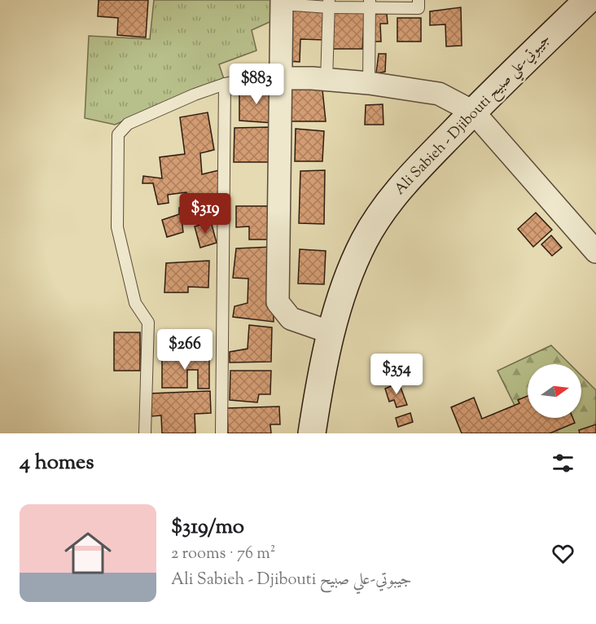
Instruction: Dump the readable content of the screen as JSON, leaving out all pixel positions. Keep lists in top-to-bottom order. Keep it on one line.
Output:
{"streets":{"main road":["Ali Sabieh - Djibouti جيبوتي-علي صبيح"]},"north":"right","page":{"price":["$883","$319","$266","$354"],"heading":"4 homes","list":[{"name":"$319/mo","note":"2 rooms · 76 m² · Ali Sabieh - Djibouti جيبوتي-علي صبيح"}]}}
